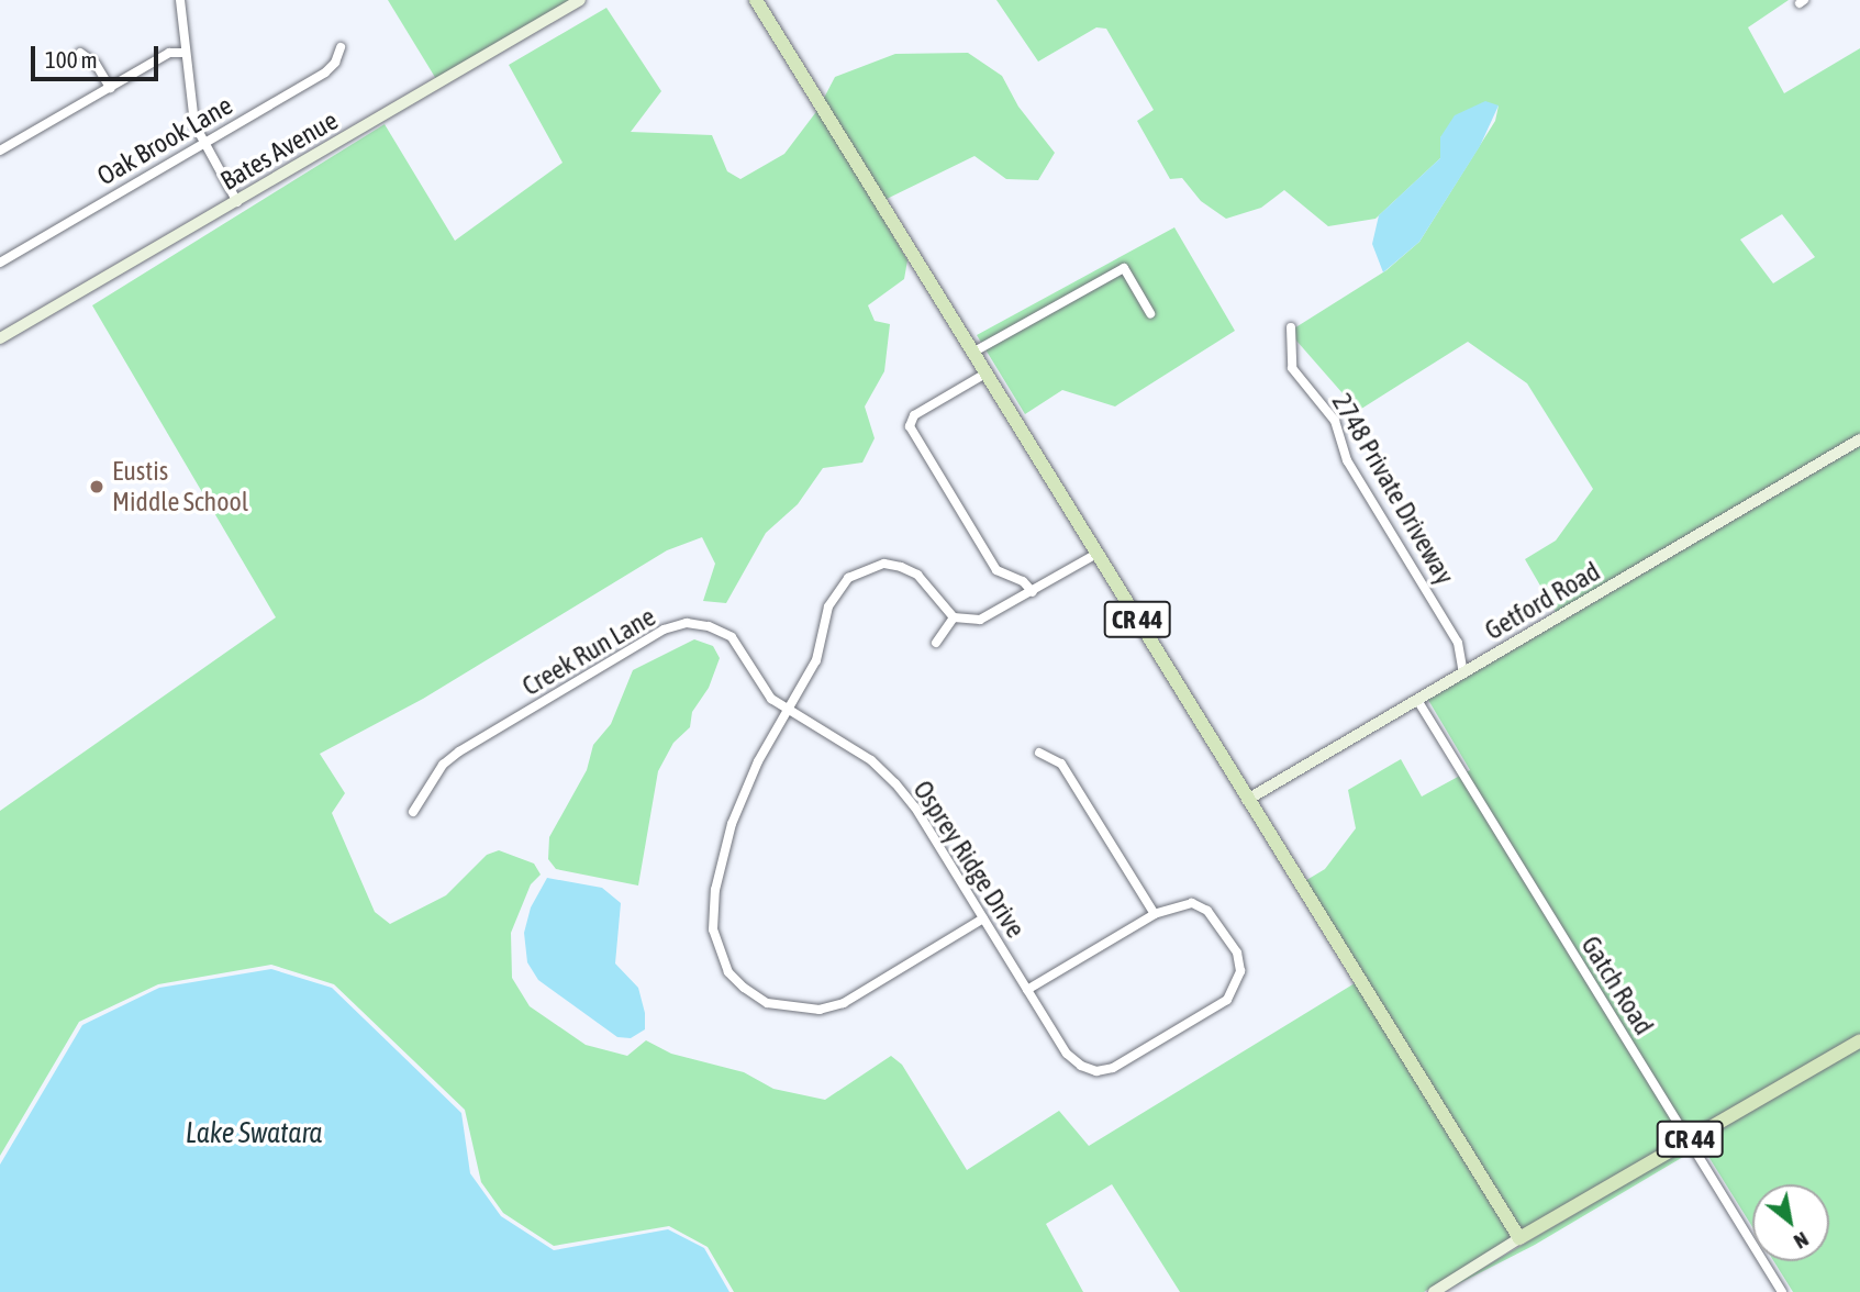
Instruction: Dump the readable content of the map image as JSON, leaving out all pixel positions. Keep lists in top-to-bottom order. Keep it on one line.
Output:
{"streets":{"main road":["CR 44"],"street":["Oak Brook Lane","Bates Avenue","2748 Private Driveway","Getford Road","Creek Run Lane","Osprey Ridge Drive","Gatch Road"]},"crossings":[["2748 Private Driveway","Getford Road"],["Getford Road","CR 44"],["Getford Road","Gatch Road"],["CR 44","Gatch Road"],["Creek Run Lane","Osprey Ridge Drive"]],"water":["Lake Swatara"],"places":["Eustis Middle School"],"scale_bar":"100 m","north":"bottom right"}
